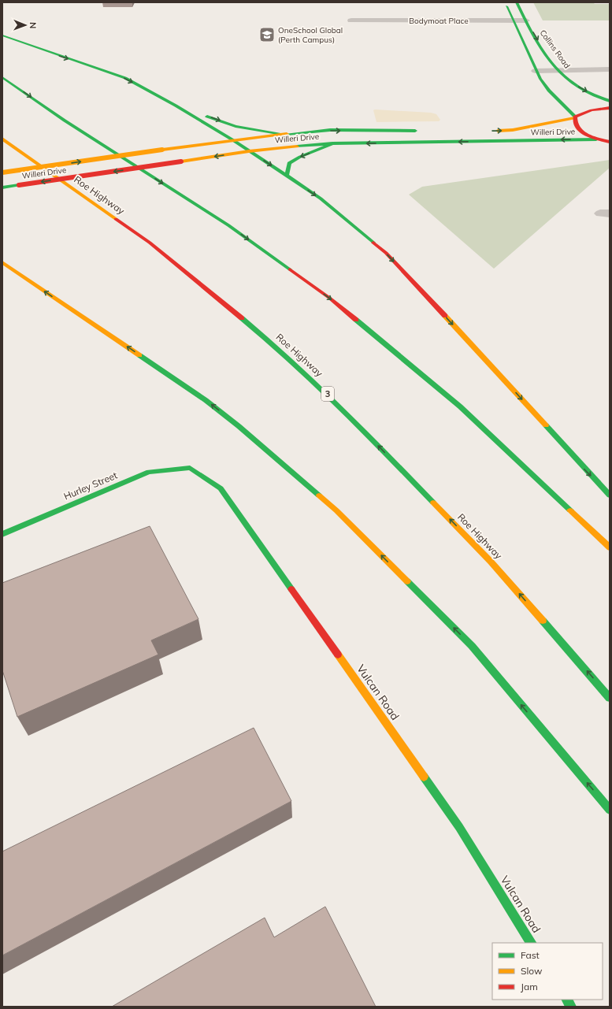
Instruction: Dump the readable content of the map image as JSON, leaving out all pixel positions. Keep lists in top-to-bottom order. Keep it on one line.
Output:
{"streets":{"main road":["Collins Road","Willeri Drive","Roe Highway","3","Hurley Street","Vulcan Road"],"street":["Bodymoat Place"]},"crossings":[["Bodymoat Place","Collins Road"],["Hurley Street","Vulcan Road"]],"one_way":["Roe Highway"],"places":{"school or university":["OneSchool Global (Perth Campus)"]},"legend":["Fast","Slow","Jam"],"north":"right"}
